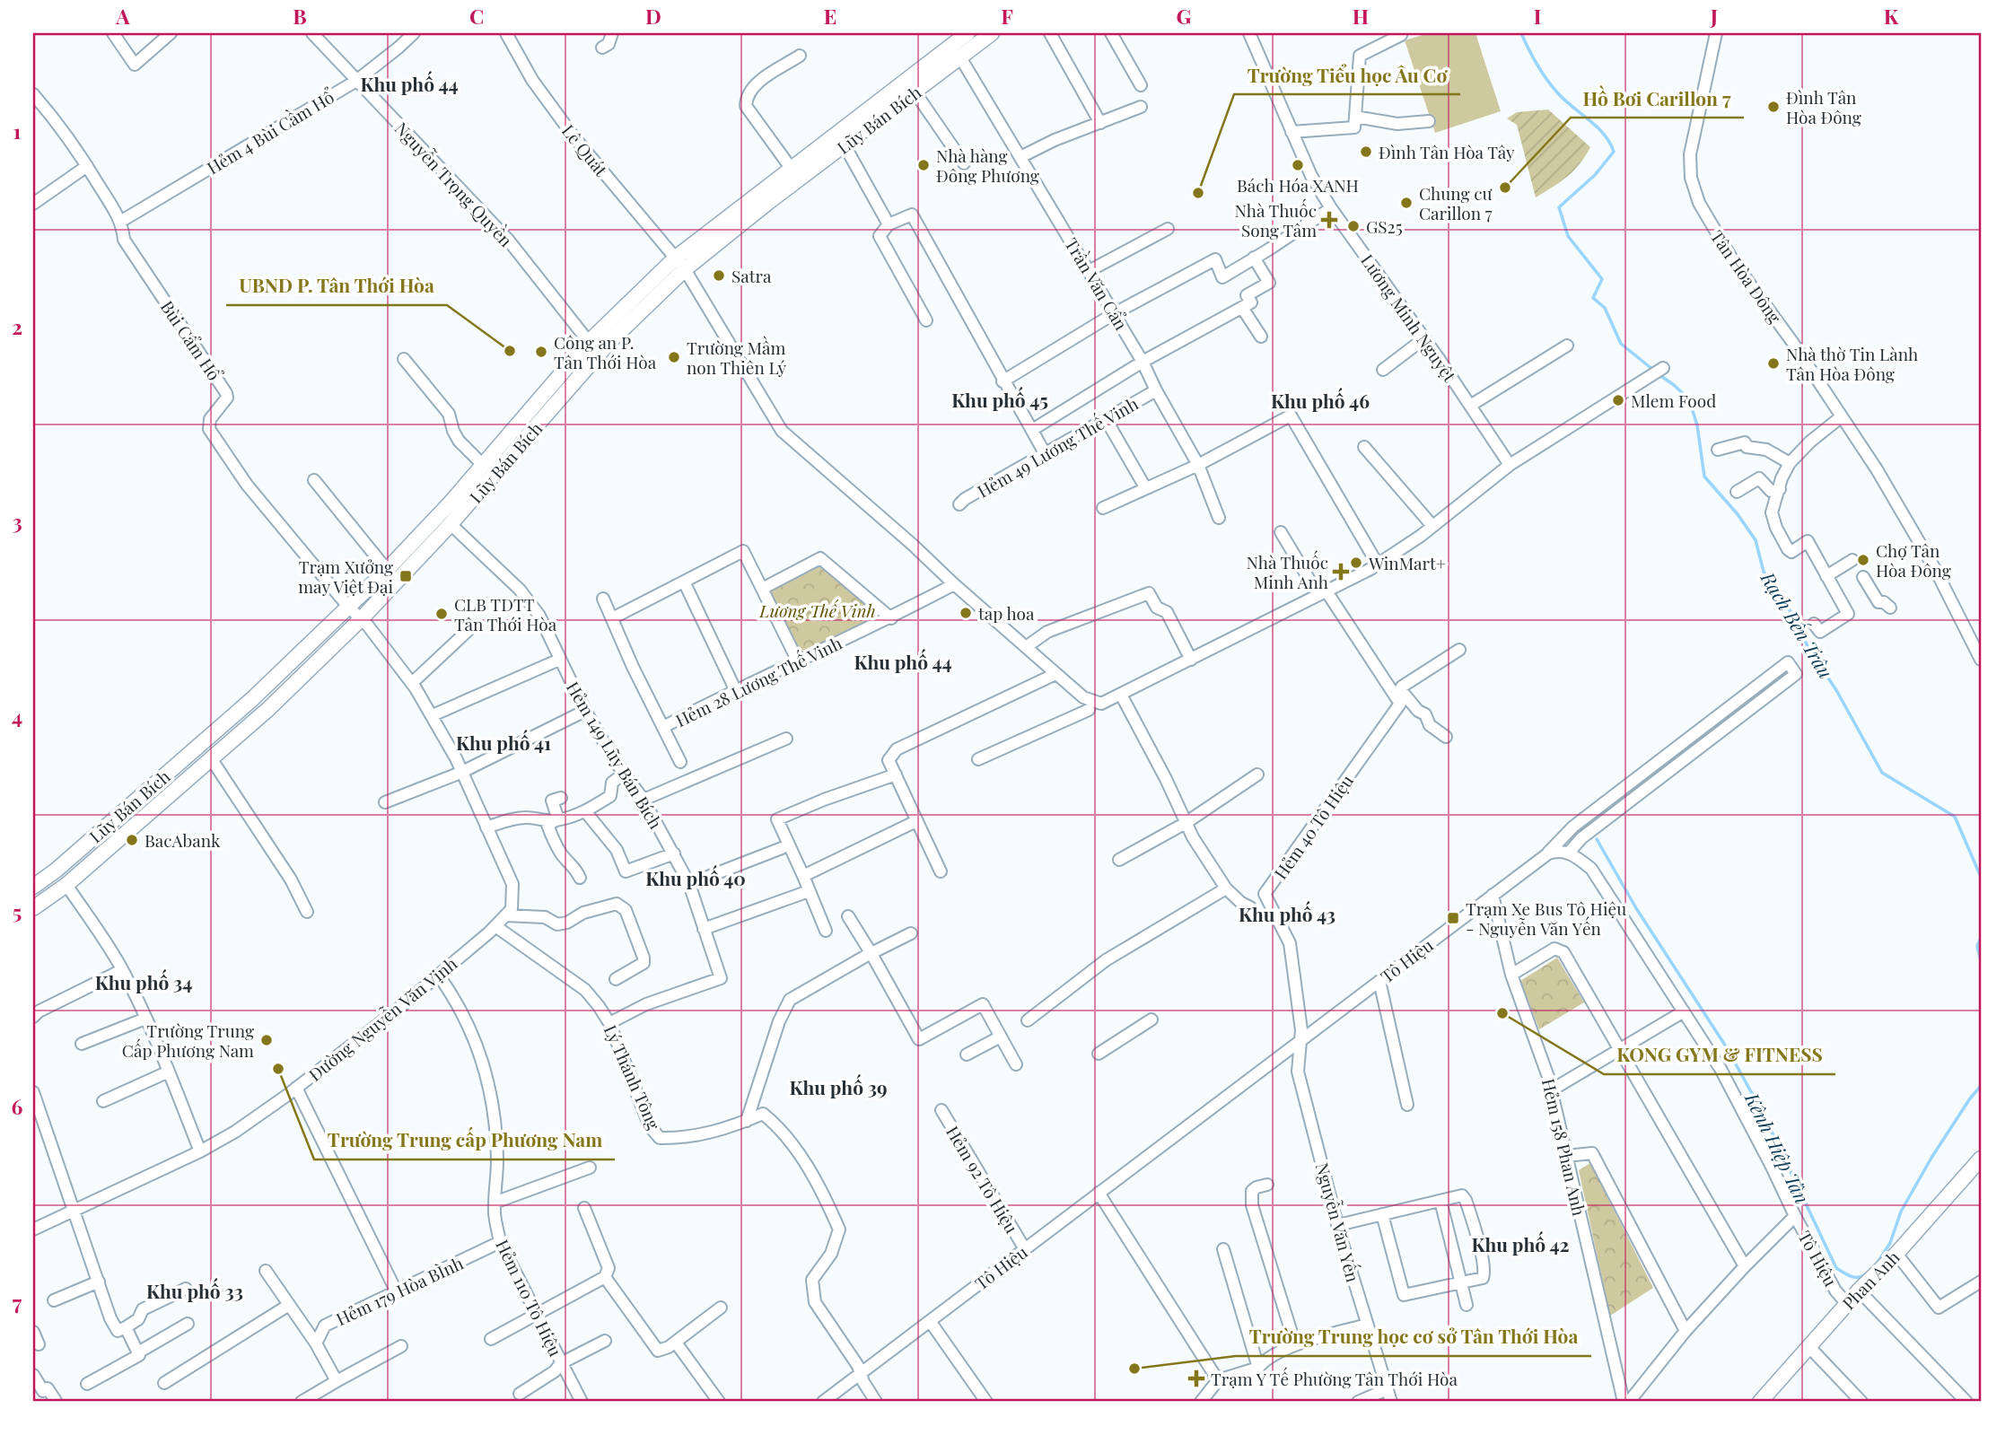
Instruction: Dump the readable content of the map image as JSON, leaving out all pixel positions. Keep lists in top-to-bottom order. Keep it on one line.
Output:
{"streets":{"main road":["Lũy Bán Bích","Phan Anh"],"street":["Hẻm 4 Bùi Cầm Hổ","Lê Quát","Nguyễn Trọng Quyền","Tân Hòa Đông","Trần Văn Cẩn","Lương Minh Nguyệt","Bùi Cẩm Hổ","Hẻm 49 Lương Thế Vinh","Hẻm 28 Lương Thế Vinh","Hẻm 149 Lũy Bán Bích","Hẻm 40 Tô Hiệu","Tô Hiệu","Đường Nguyễn Văn Vịnh","Lý Thánh Tông","Hẻm 158 Phan Anh","Hẻm 92 Tô Hiệu","Nguyễn Văn Yến","Hẻm 179 Hòa BÌnh","Hẻm 110 Tô Hiệu"]},"crossings":[["Lũy Bán Bích","Lê Quát"],["Lũy Bán Bích","Nguyễn Trọng Quyền"],["Lũy Bán Bích","Trần Văn Cẩn"],["Lũy Bán Bích","Bùi Cẩm Hổ"],["Lũy Bán Bích","Hẻm 149 Lũy Bán Bích"],["Hẻm 4 Bùi Cầm Hổ","Nguyễn Trọng Quyền"],["Hẻm 4 Bùi Cầm Hổ","Bùi Cẩm Hổ"],["Trần Văn Cẩn","Hẻm 49 Lương Thế Vinh"],["Hẻm 149 Lũy Bán Bích","Lý Thánh Tông"],["Hẻm 40 Tô Hiệu","Tô Hiệu"],["Hẻm 40 Tô Hiệu","Nguyễn Văn Yến"],["Tô Hiệu","Lý Thánh Tông"],["Tô Hiệu","Hẻm 158 Phan Anh"],["Tô Hiệu","Hẻm 92 Tô Hiệu"],["Tô Hiệu","Nguyễn Văn Yến"],["Tô Hiệu","Phan Anh"],["Đường Nguyễn Văn Vịnh","Lý Thánh Tông"],["Đường Nguyễn Văn Vịnh","Hẻm 110 Tô Hiệu"],["Hẻm 179 Hòa BÌnh","Hẻm 110 Tô Hiệu"]],"districts":["Khu phố 44","Khu phố 45","Khu phố 46","Khu phố 44","Khu phố 41","Khu phố 40","Khu phố 43","Khu phố 34","Khu phố 39","Khu phố 42","Khu phố 33"],"water":["Rạch Bến Trâu","Kênh Hiệp Tân"],"parks":["Lương Thế Vinh"],"places":{"other":["Đình Tân Hòa Đông","Đình Tân Hòa Tây","Nhà hàng Đông Phương","Bách Hóa XANH","Hồ Bơi Carillon 7","Trường Tiểu học Âu Cơ","Chung cư Carillon 7","GS25","Satra","UBND P. Tân Thới Hòa","Công an P. Tân Thới Hòa","Trường Mầm non Thiên Lý","Nhà thờ Tin Lành Tân Hòa Đông","Mlem Food","Chợ Tân Hòa Đông","WinMart+","tap hoa","CLB TDTT Tân Thới Hòa","BacAbank","KONG GYM & FITNESS","Trường Trung Cấp Phương Nam","Trường Trung cấp Phương Nam","Trường Trung học cơ sở Tân Thới Hòa"],"health":["Nhà Thuốc Song Tâm","Nhà Thuốc Minh Anh","Trạm Y Tế Phường Tân Thới Hòa"],"transit":["Trạm Xưởng may Việt Đại","Trạm Xe Bus Tô Hiệu - Nguyễn Văn Yến"]},"grid":{"columns":["A","B","C","D","E","F","G","H","I","J","K"],"rows":["1","2","3","4","5","6","7"]}}
